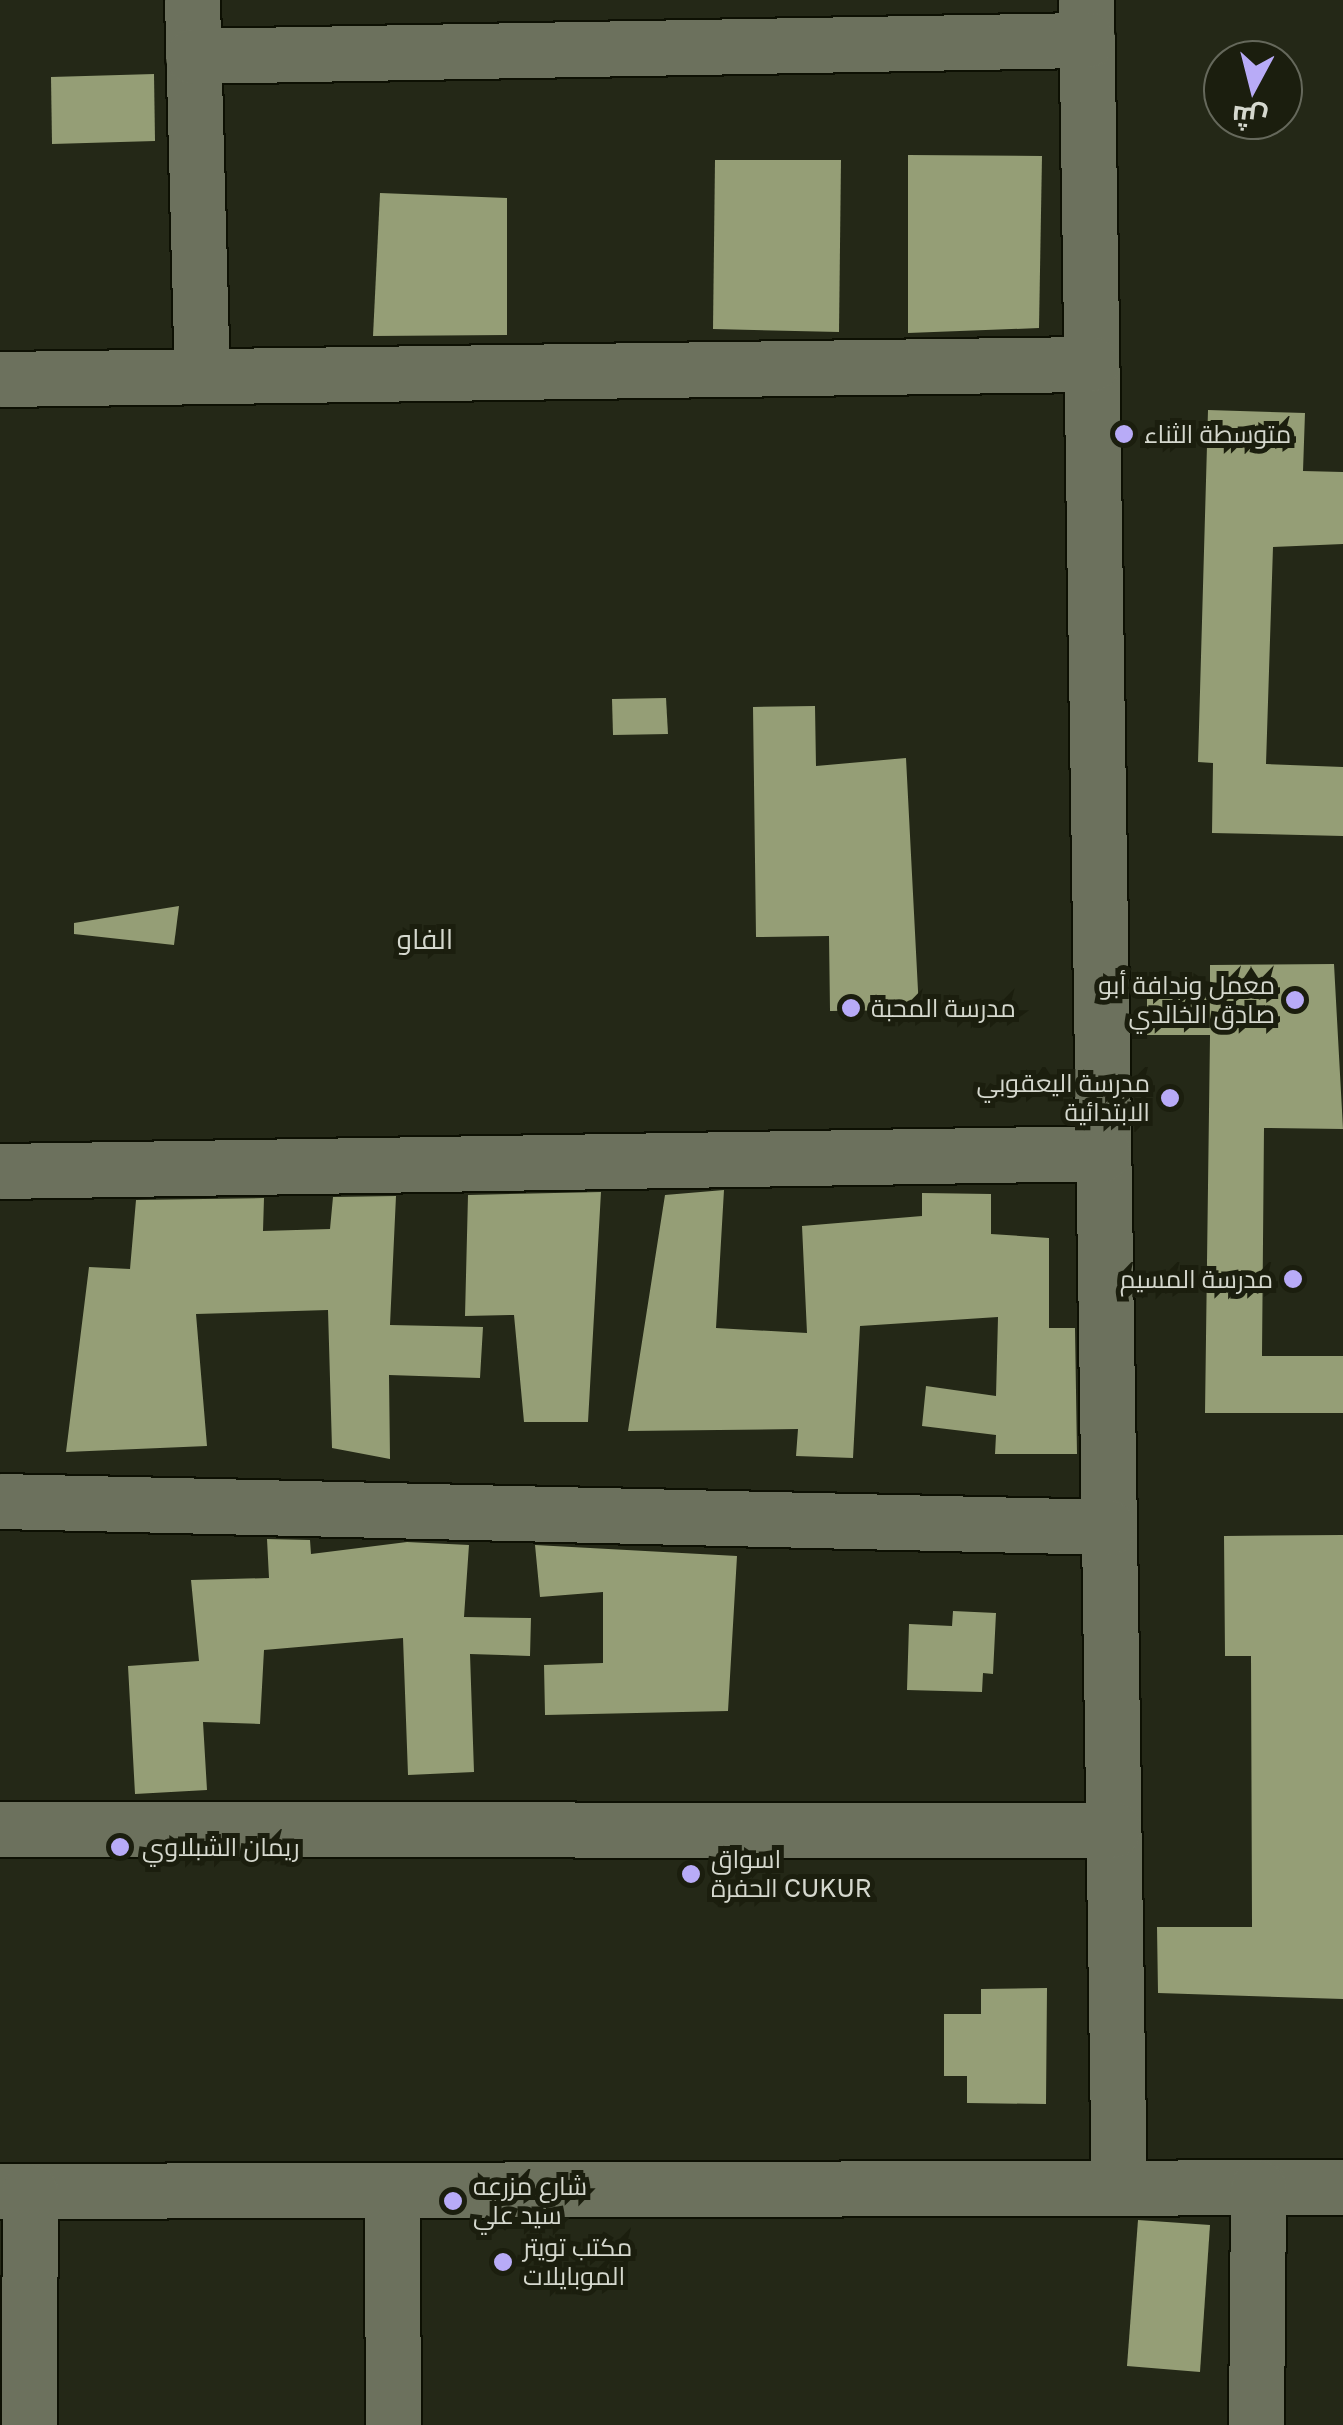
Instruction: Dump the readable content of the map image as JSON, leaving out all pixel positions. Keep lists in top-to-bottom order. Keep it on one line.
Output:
{"districts":["الفاو"],"places":["متوسطة الثناء","معمل وندافة أبو صادق الخالدي","مدرسة المحبة","مدرسة اليعقوبي الابتدائية","مدرسة المسيم","ريمان الشبلاوي","اسواق الحفرة CUKUR","شارع مزرعه سيد علي","مكتب تويتر الموبايلات"],"north":"bottom"}
